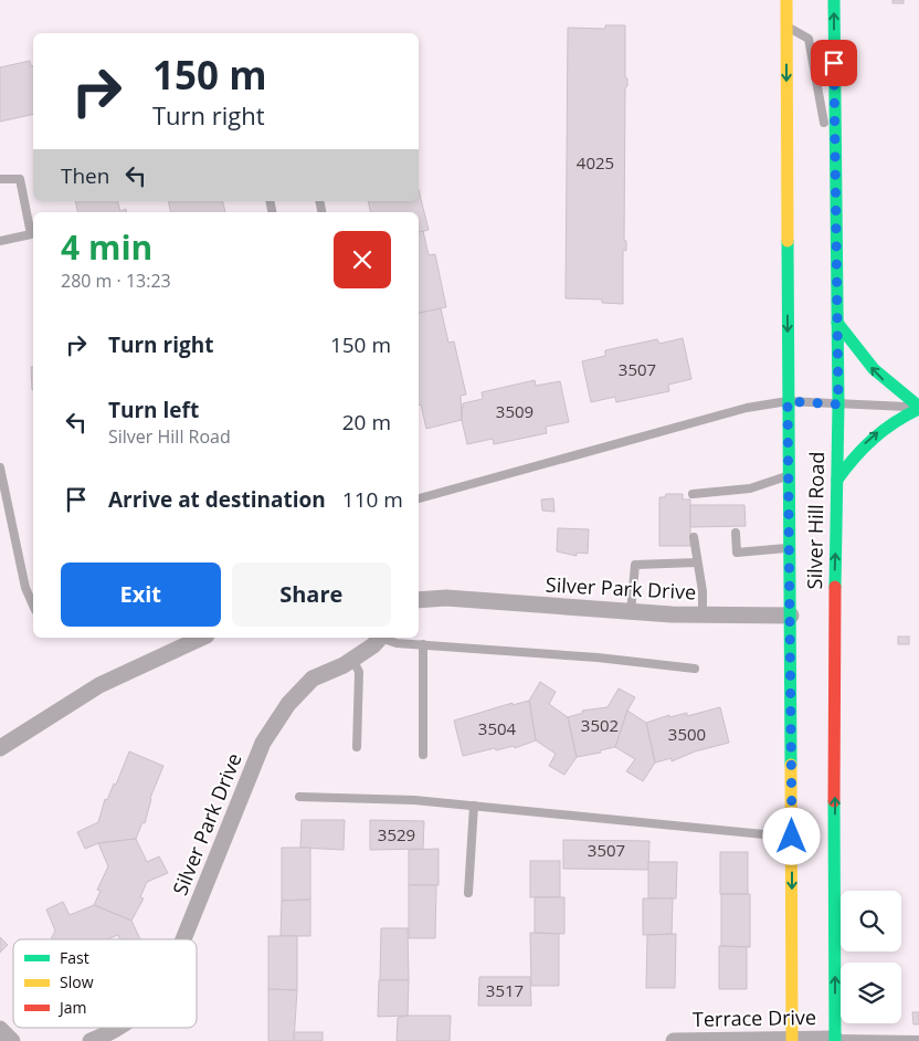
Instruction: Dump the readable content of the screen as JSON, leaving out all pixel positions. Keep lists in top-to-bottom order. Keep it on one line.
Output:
{"streets":{"main road":["Silver Hill Road"],"street":["Silver Park Drive","Terrace Drive"]},"crossings":[["Silver Hill Road","Silver Park Drive"],["Silver Hill Road","Terrace Drive"]],"house_numbers":["4025","3507","3509","3502","3504","3500","3529","3507","3517"],"legend":["Fast","Slow","Jam"],"page":{"turn":["150 m","Turn right"],"then":"Then","heading":["4 min","280 m · 13:23"],"list":[{"name":"Turn right","value":"150 m"},{"name":"Turn left","note":"Silver Hill Road","value":"20 m"},{"name":"Arrive at destination","value":"110 m"}],"buttons":["Exit","Share"]}}
